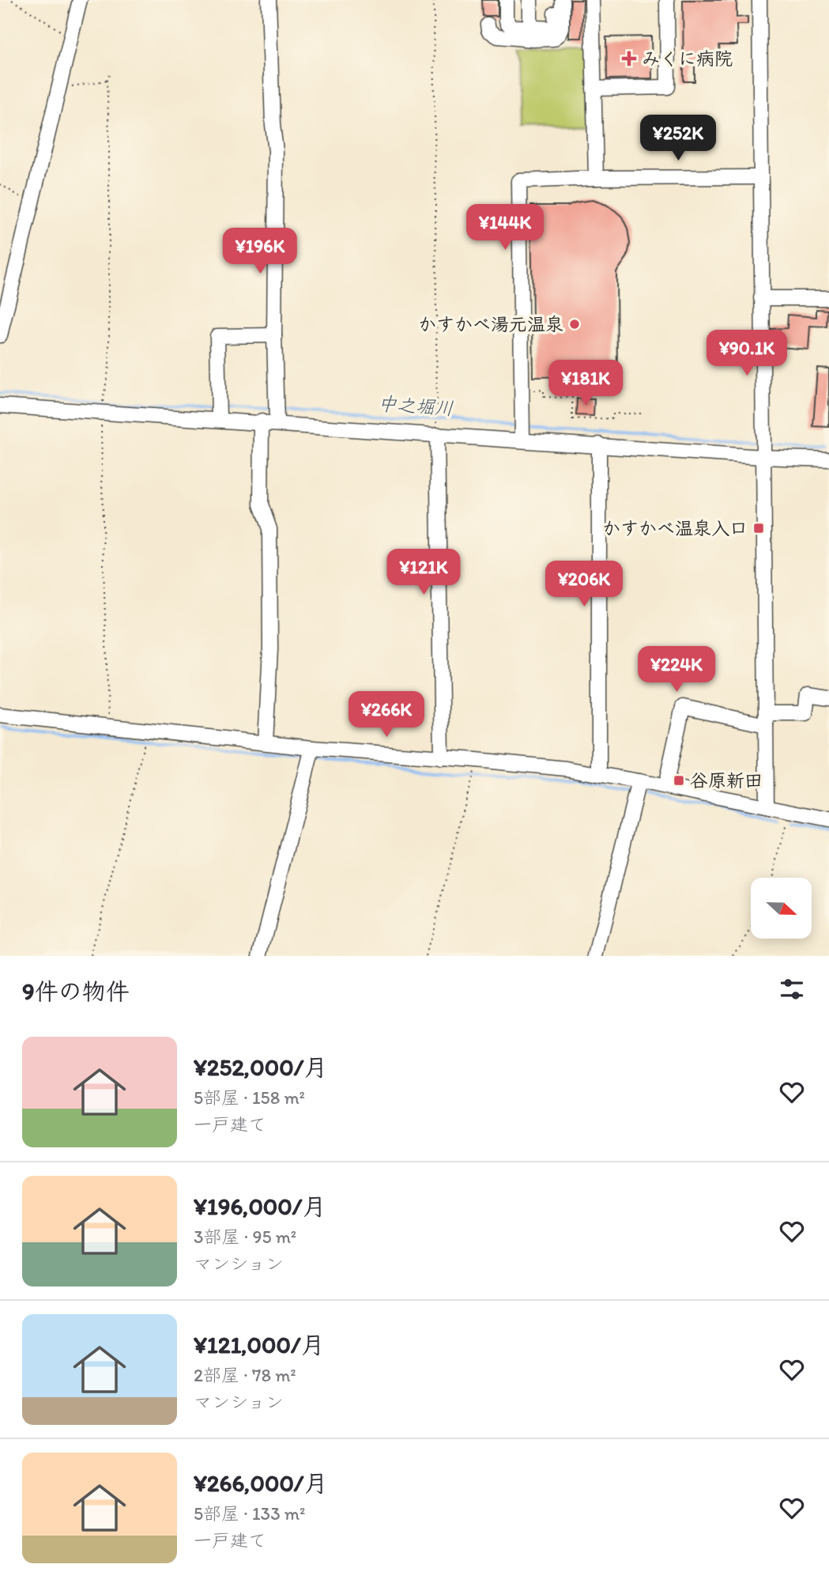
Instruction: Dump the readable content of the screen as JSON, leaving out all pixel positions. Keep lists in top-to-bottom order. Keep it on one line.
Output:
{"water":["中之堀川"],"places":{"health":["みくに病院"],"other":["かすかべ湯元温泉"],"transit":["かすかべ温泉入口","谷原新田"]},"north":"right","page":{"price":["¥252K","¥144K","¥196K","¥90.1K","¥181K","¥121K","¥206K","¥224K","¥266K"],"heading":"9件の物件","list":[{"name":"¥252,000/月","note":"5部屋 · 158 m² · 一戸建て"},{"name":"¥196,000/月","note":"3部屋 · 95 m² · マンション"},{"name":"¥121,000/月","note":"2部屋 · 78 m² · マンション"},{"name":"¥266,000/月","note":"5部屋 · 133 m² · 一戸建て"}]}}
